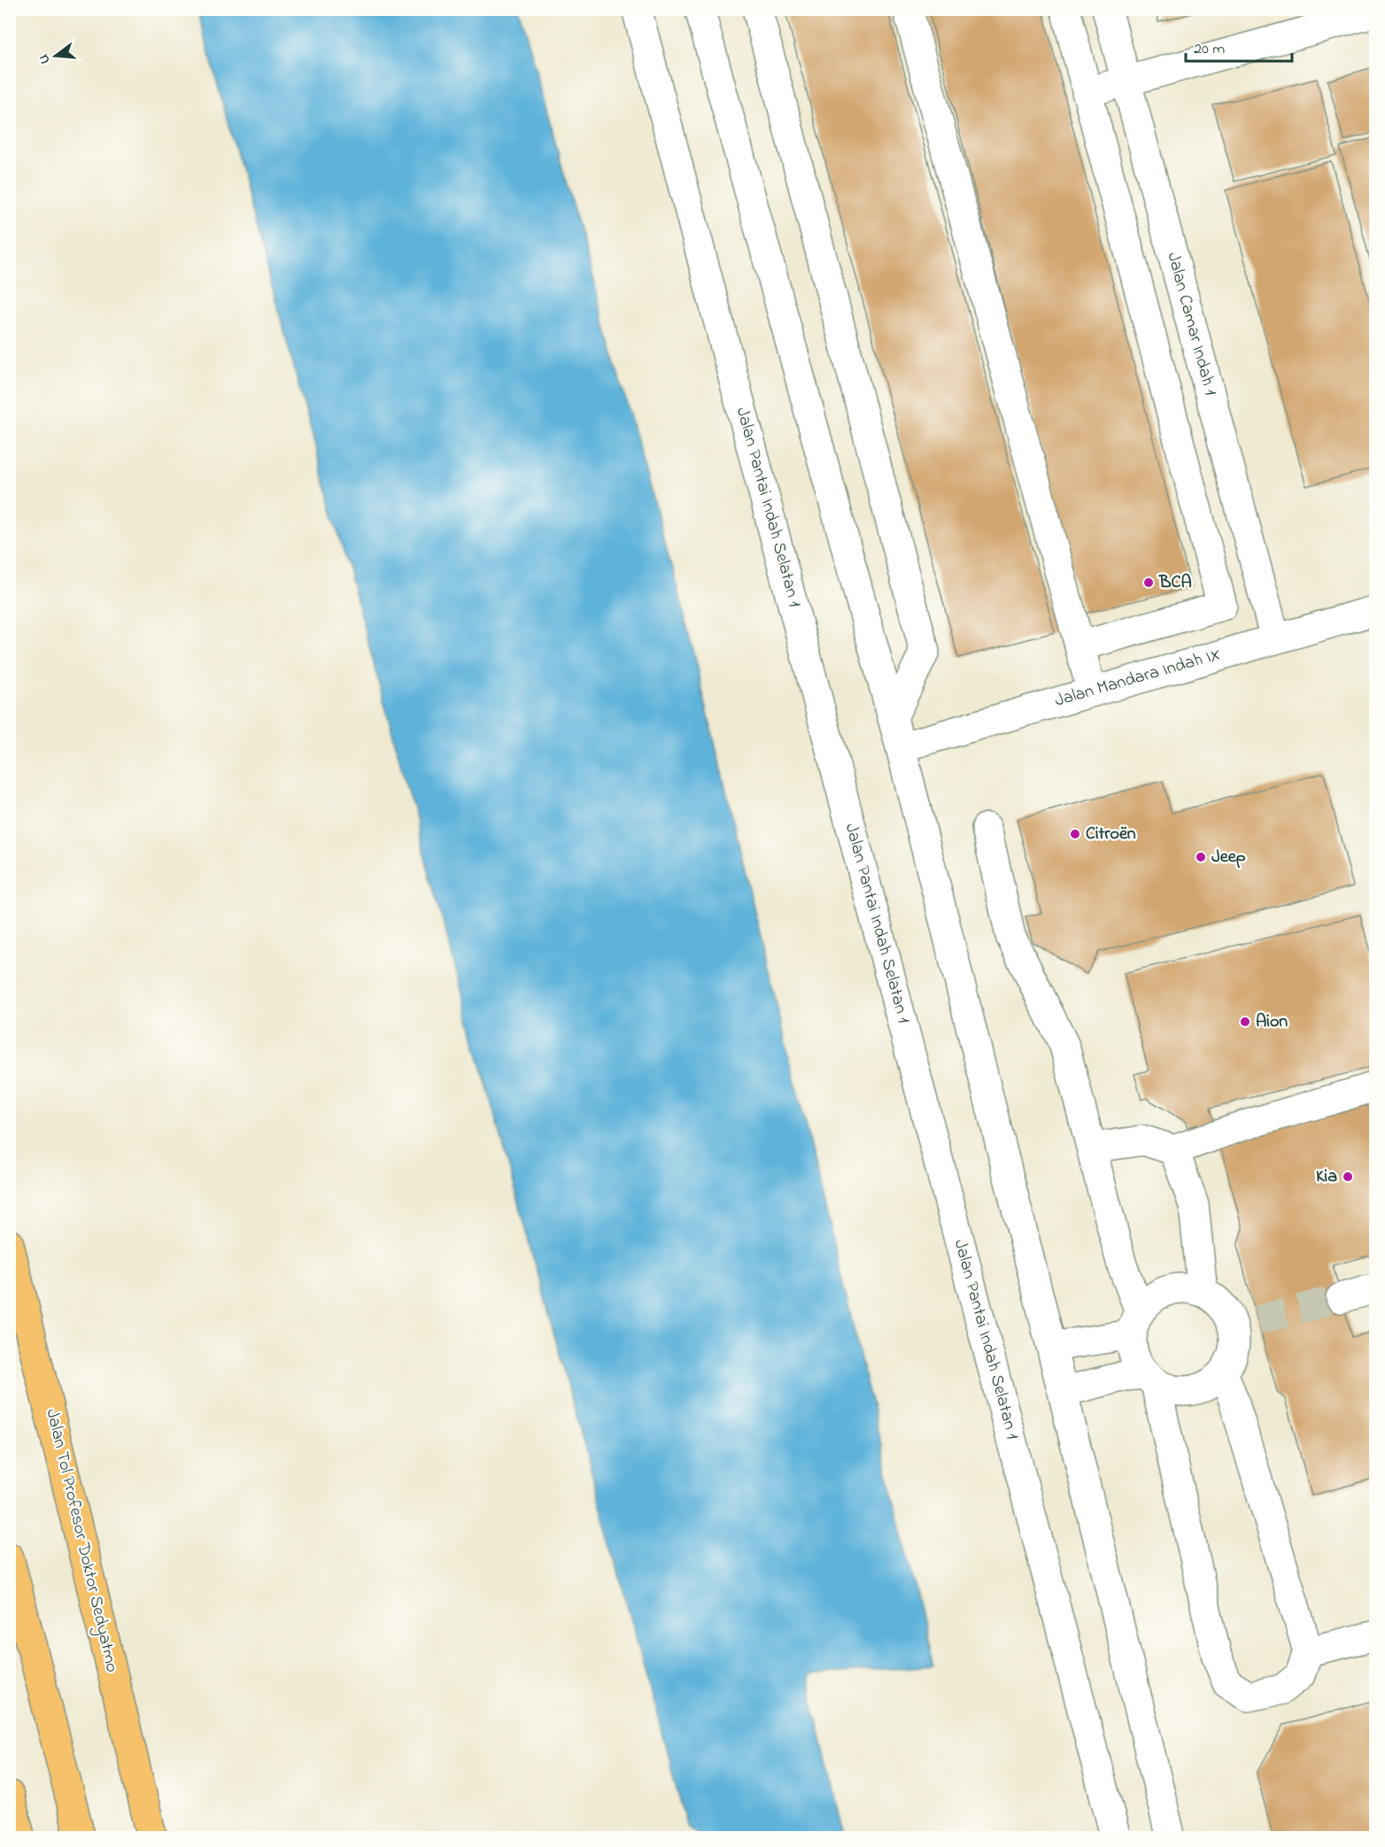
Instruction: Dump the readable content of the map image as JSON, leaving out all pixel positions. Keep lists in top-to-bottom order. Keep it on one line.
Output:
{"streets":{"highway":["Jalan Tol Profesor Doktor Sedyatmo"],"street":["Jalan Camar Indah 1","Jalan Pantai Indah Selatan 1","Jalan Mandara Indah IX"]},"crossings":[["Jalan Camar Indah 1","Jalan Mandara Indah IX"]],"places":["BCA","Citroën","Jeep","Aion","Kia"],"scale_bar":"20 m","north":"left"}
